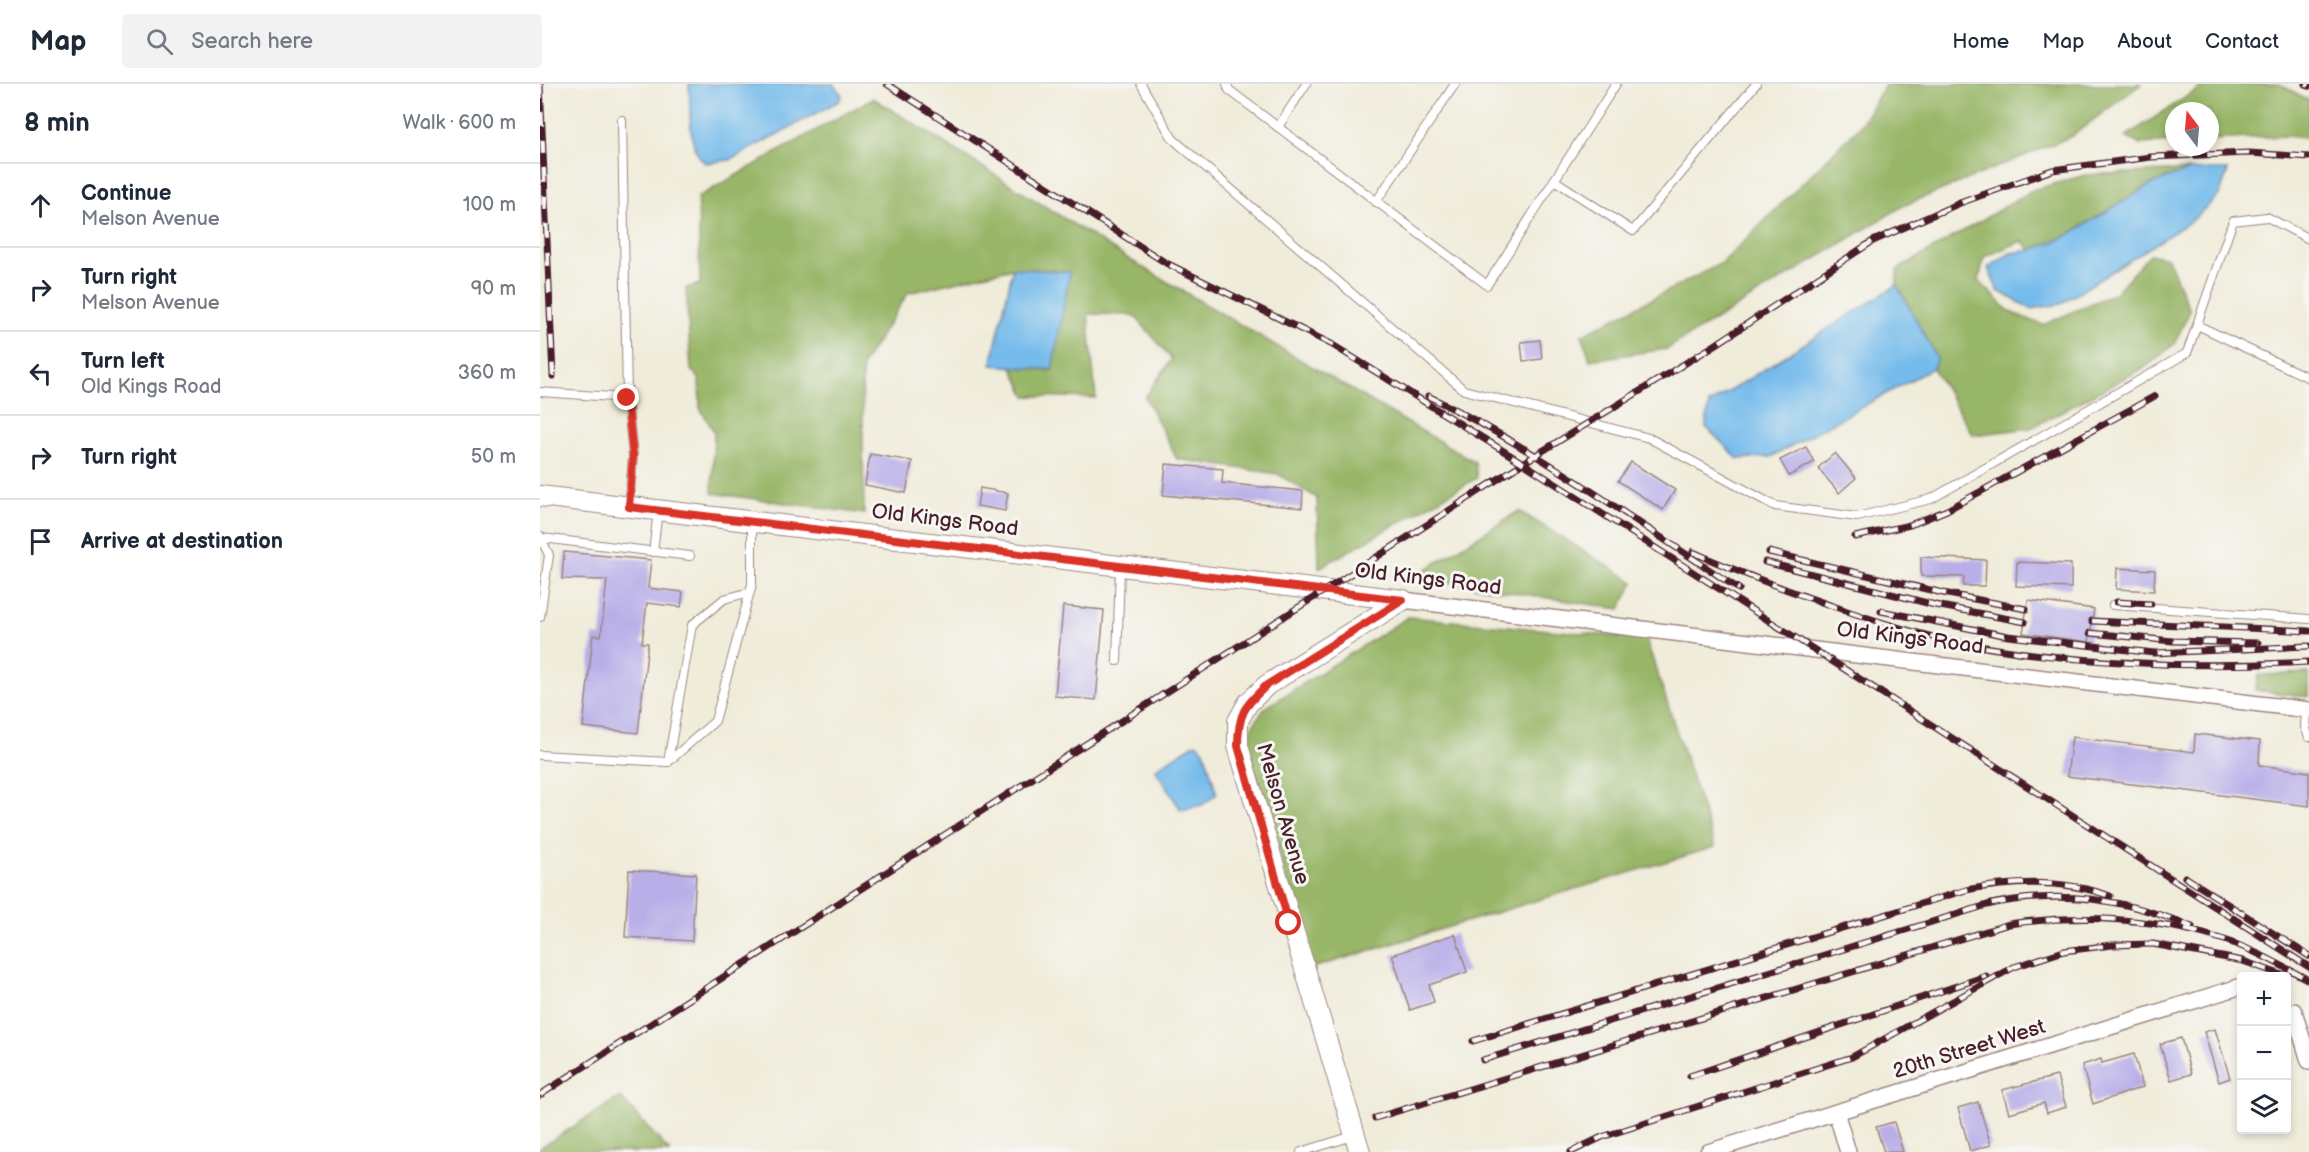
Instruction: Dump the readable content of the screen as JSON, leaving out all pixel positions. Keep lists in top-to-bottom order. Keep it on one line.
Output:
{"streets":{"street":["Old Kings Road","Melson Avenue","20th Street West"]},"crossings":[["Old Kings Road","Melson Avenue"]],"north":"top","page":{"header":"Map","search":"Search here","nav":["Home","Map","About","Contact"],"heading":["8 min","Walk · 600 m"],"list":[["Continue","Melson Avenue","100 m"],["Turn right","Melson Avenue","90 m"],["Turn left","Old Kings Road","360 m"],["Turn right","50 m"],"Arrive at destination"],"map_buttons":["+","−"]}}
